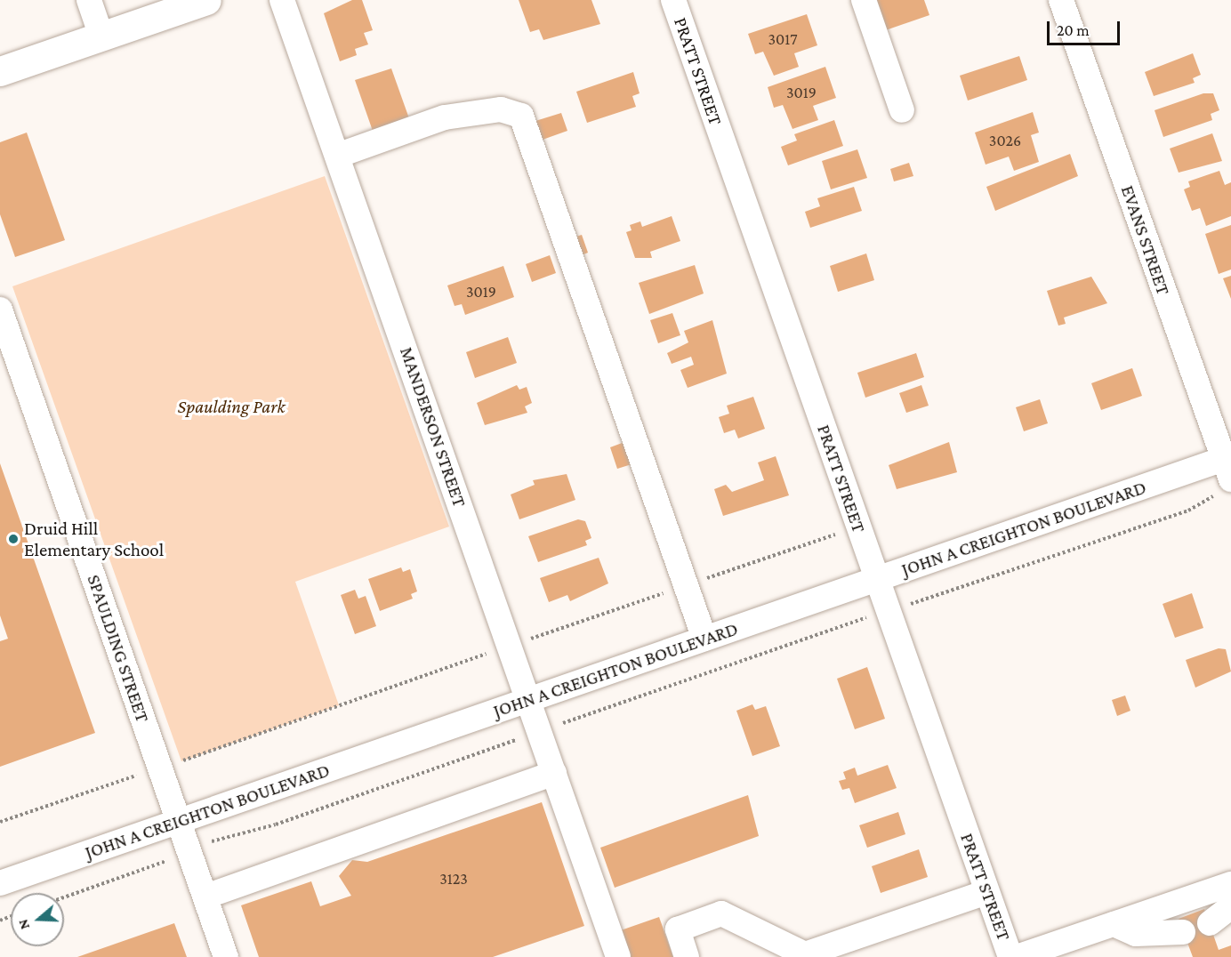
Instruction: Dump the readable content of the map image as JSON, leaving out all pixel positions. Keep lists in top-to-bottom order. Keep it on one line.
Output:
{"streets":{"street":["PRATT STREET","EVANS STREET","MANDERSON STREET","JOHN A CREIGHTON BOULEVARD","SPAULDING STREET"]},"crossings":[["PRATT STREET","JOHN A CREIGHTON BOULEVARD"],["EVANS STREET","JOHN A CREIGHTON BOULEVARD"],["MANDERSON STREET","JOHN A CREIGHTON BOULEVARD"],["JOHN A CREIGHTON BOULEVARD","SPAULDING STREET"]],"parks":["Spaulding Park"],"places":["Druid Hill Elementary School"],"house_numbers":["3017","3019","3026","3019","3123"],"scale_bar":"20 m","north":"left"}
